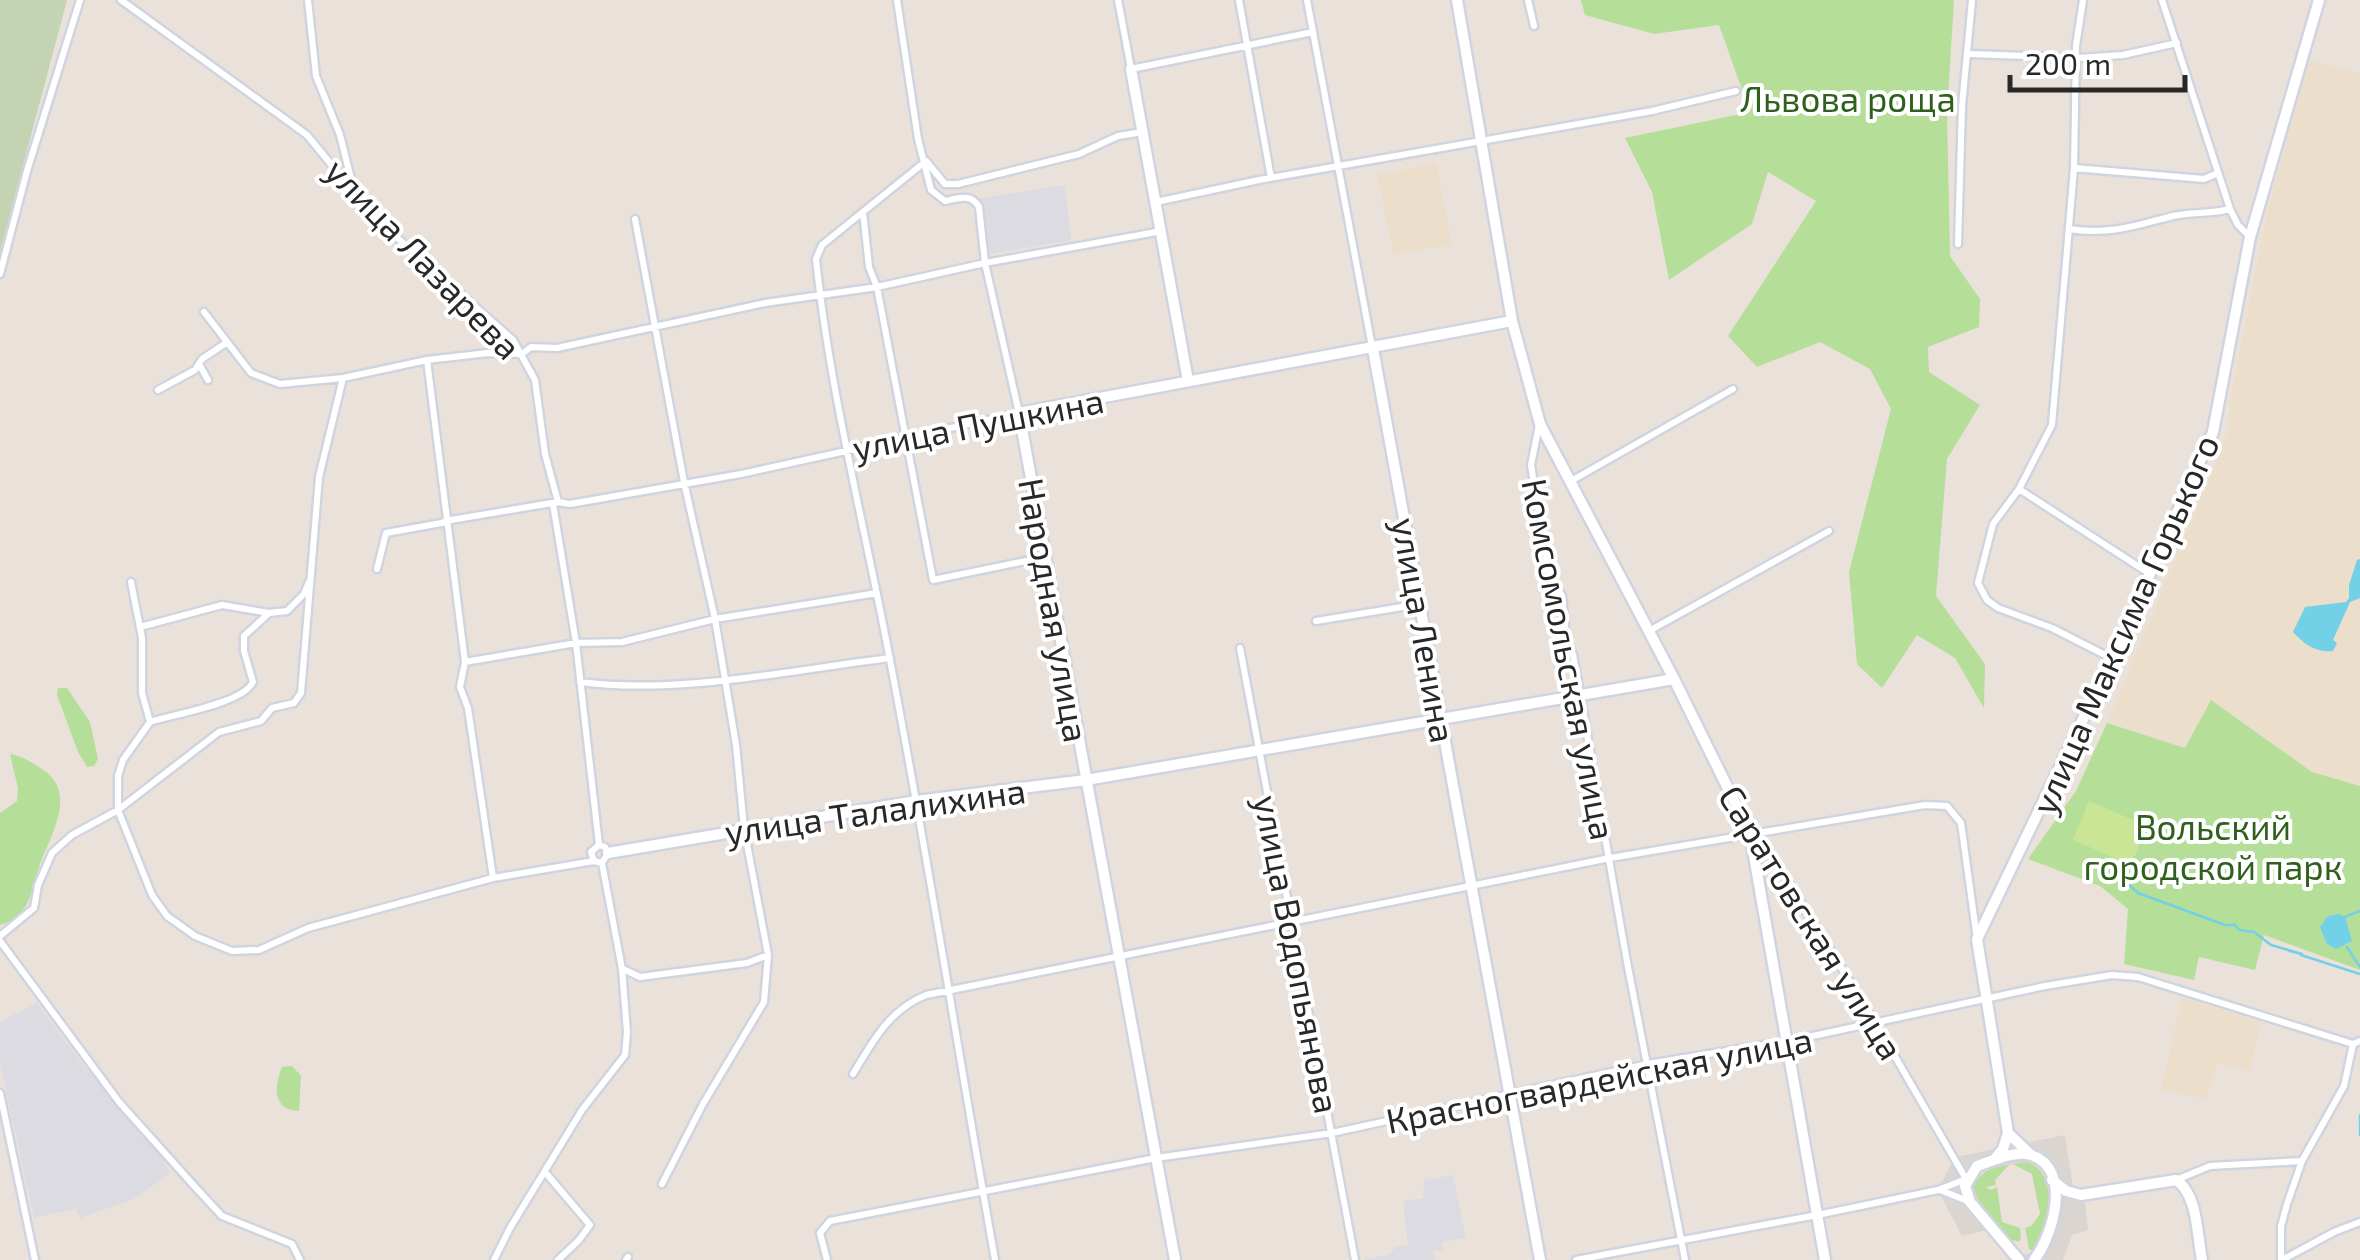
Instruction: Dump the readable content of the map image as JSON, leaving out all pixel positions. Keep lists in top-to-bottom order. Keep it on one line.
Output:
{"streets":{"street":["улица Лазарева","улица Пушкина","Народная улица","улица Максима Горького","улица Ленина","Комсомольская улица","улица Талалихина","Саратовская улица","улица Водопьянова","Красногвардейская улица"]},"crossings":[["улица Лазарева","улица Пушкина"],["улица Лазарева","улица Талалихина"],["улица Пушкина","Народная улица"],["улица Пушкина","улица Ленина"],["улица Пушкина","Комсомольская улица"],["Народная улица","улица Талалихина"],["Народная улица","Красногвардейская улица"],["улица Ленина","улица Талалихина"],["улица Ленина","Красногвардейская улица"],["Комсомольская улица","улица Талалихина"],["Комсомольская улица","Саратовская улица"],["Комсомольская улица","Красногвардейская улица"],["улица Талалихина","Саратовская улица"],["улица Талалихина","улица Водопьянова"],["Саратовская улица","Красногвардейская улица"],["улица Водопьянова","Красногвардейская улица"]],"parks":["Львова роща","Вольский городской парк"],"scale_bar":"200 m"}
